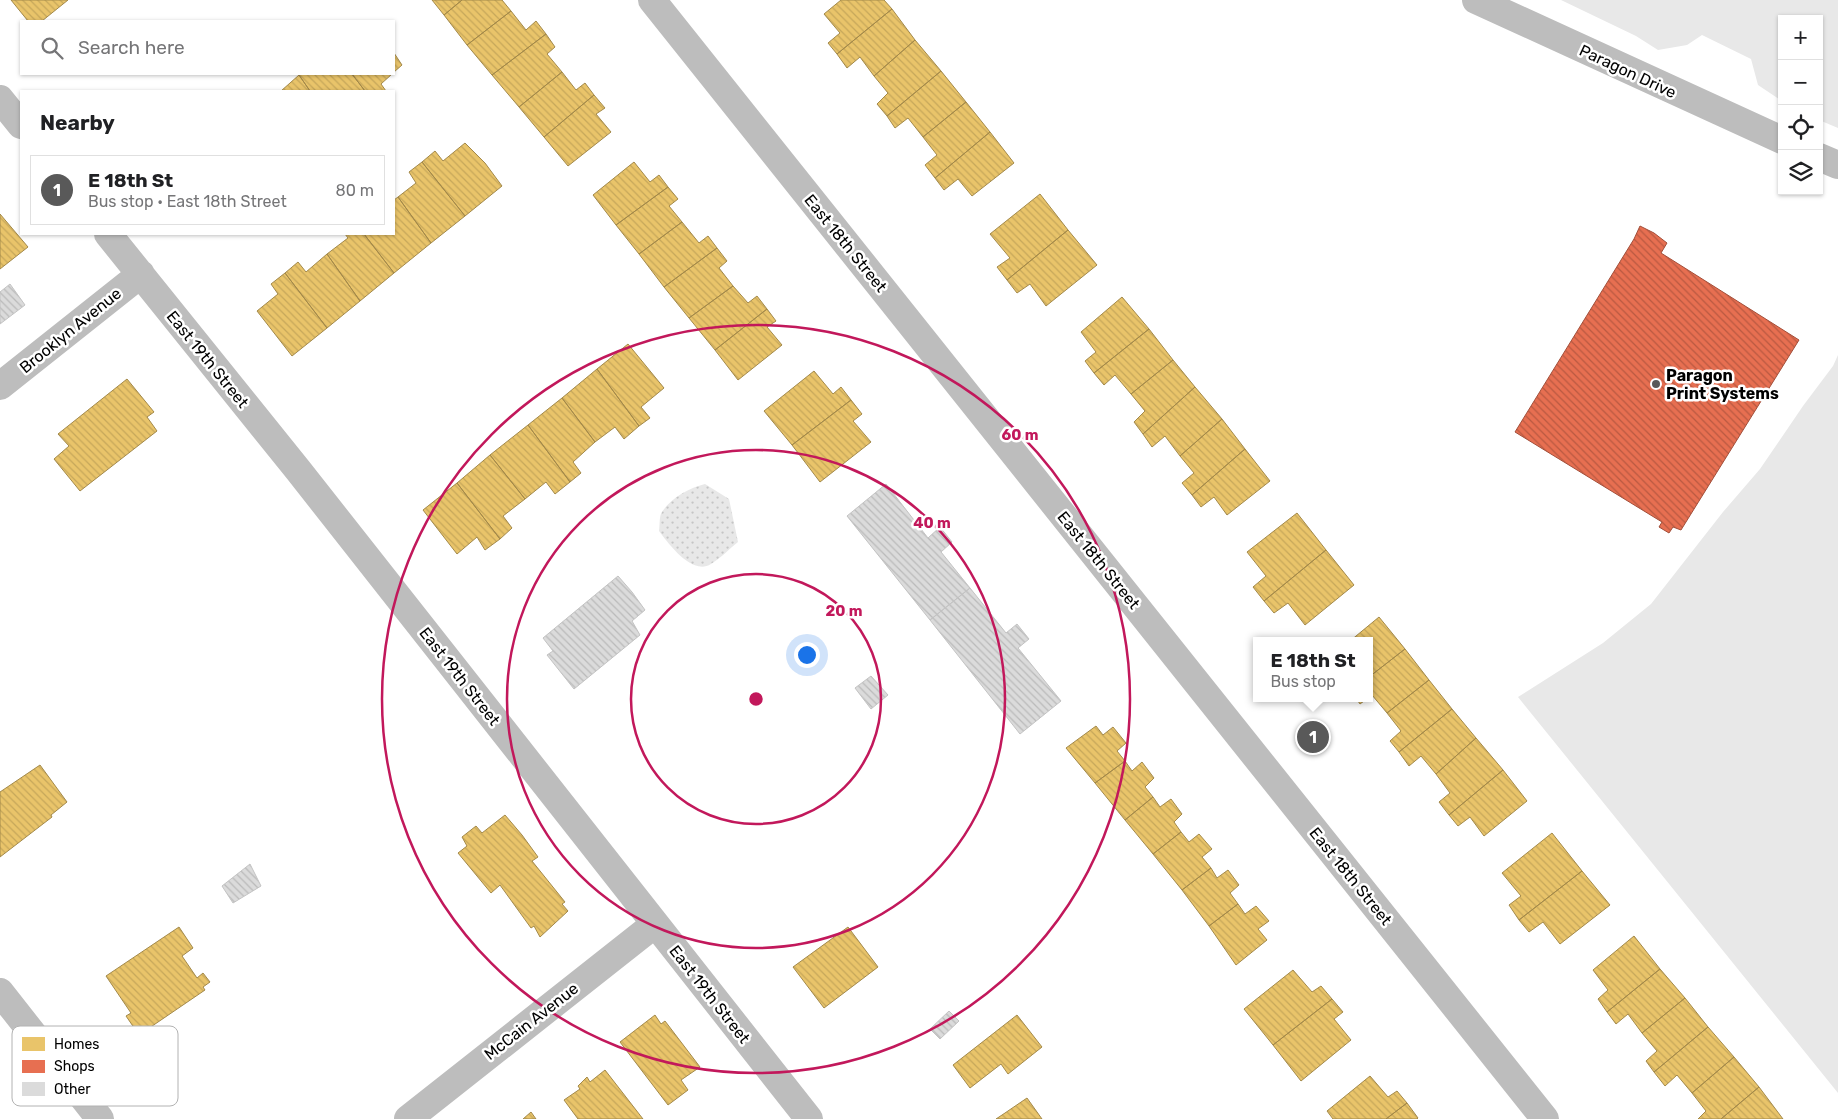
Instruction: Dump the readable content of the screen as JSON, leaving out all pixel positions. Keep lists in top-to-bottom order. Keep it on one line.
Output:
{"streets":{"street":["Paragon Drive","East 18th Street","Brooklyn Avenue","East 19th Street","McCain Avenue"]},"crossings":[["Brooklyn Avenue","East 19th Street"],["East 19th Street","McCain Avenue"]],"places":["Paragon Print Systems"],"legend":["Homes","Shops","Other"],"page":{"map_buttons":["+","−"],"search":"Search here","heading":"Nearby","list":[{"mark":"1","name":"E 18th St","note":"Bus stop · East 18th Street","value":"80 m"}],"popup":["E 18th St","Bus stop"],"pins":"1"},"rings":["60 m","40 m","20 m"]}
